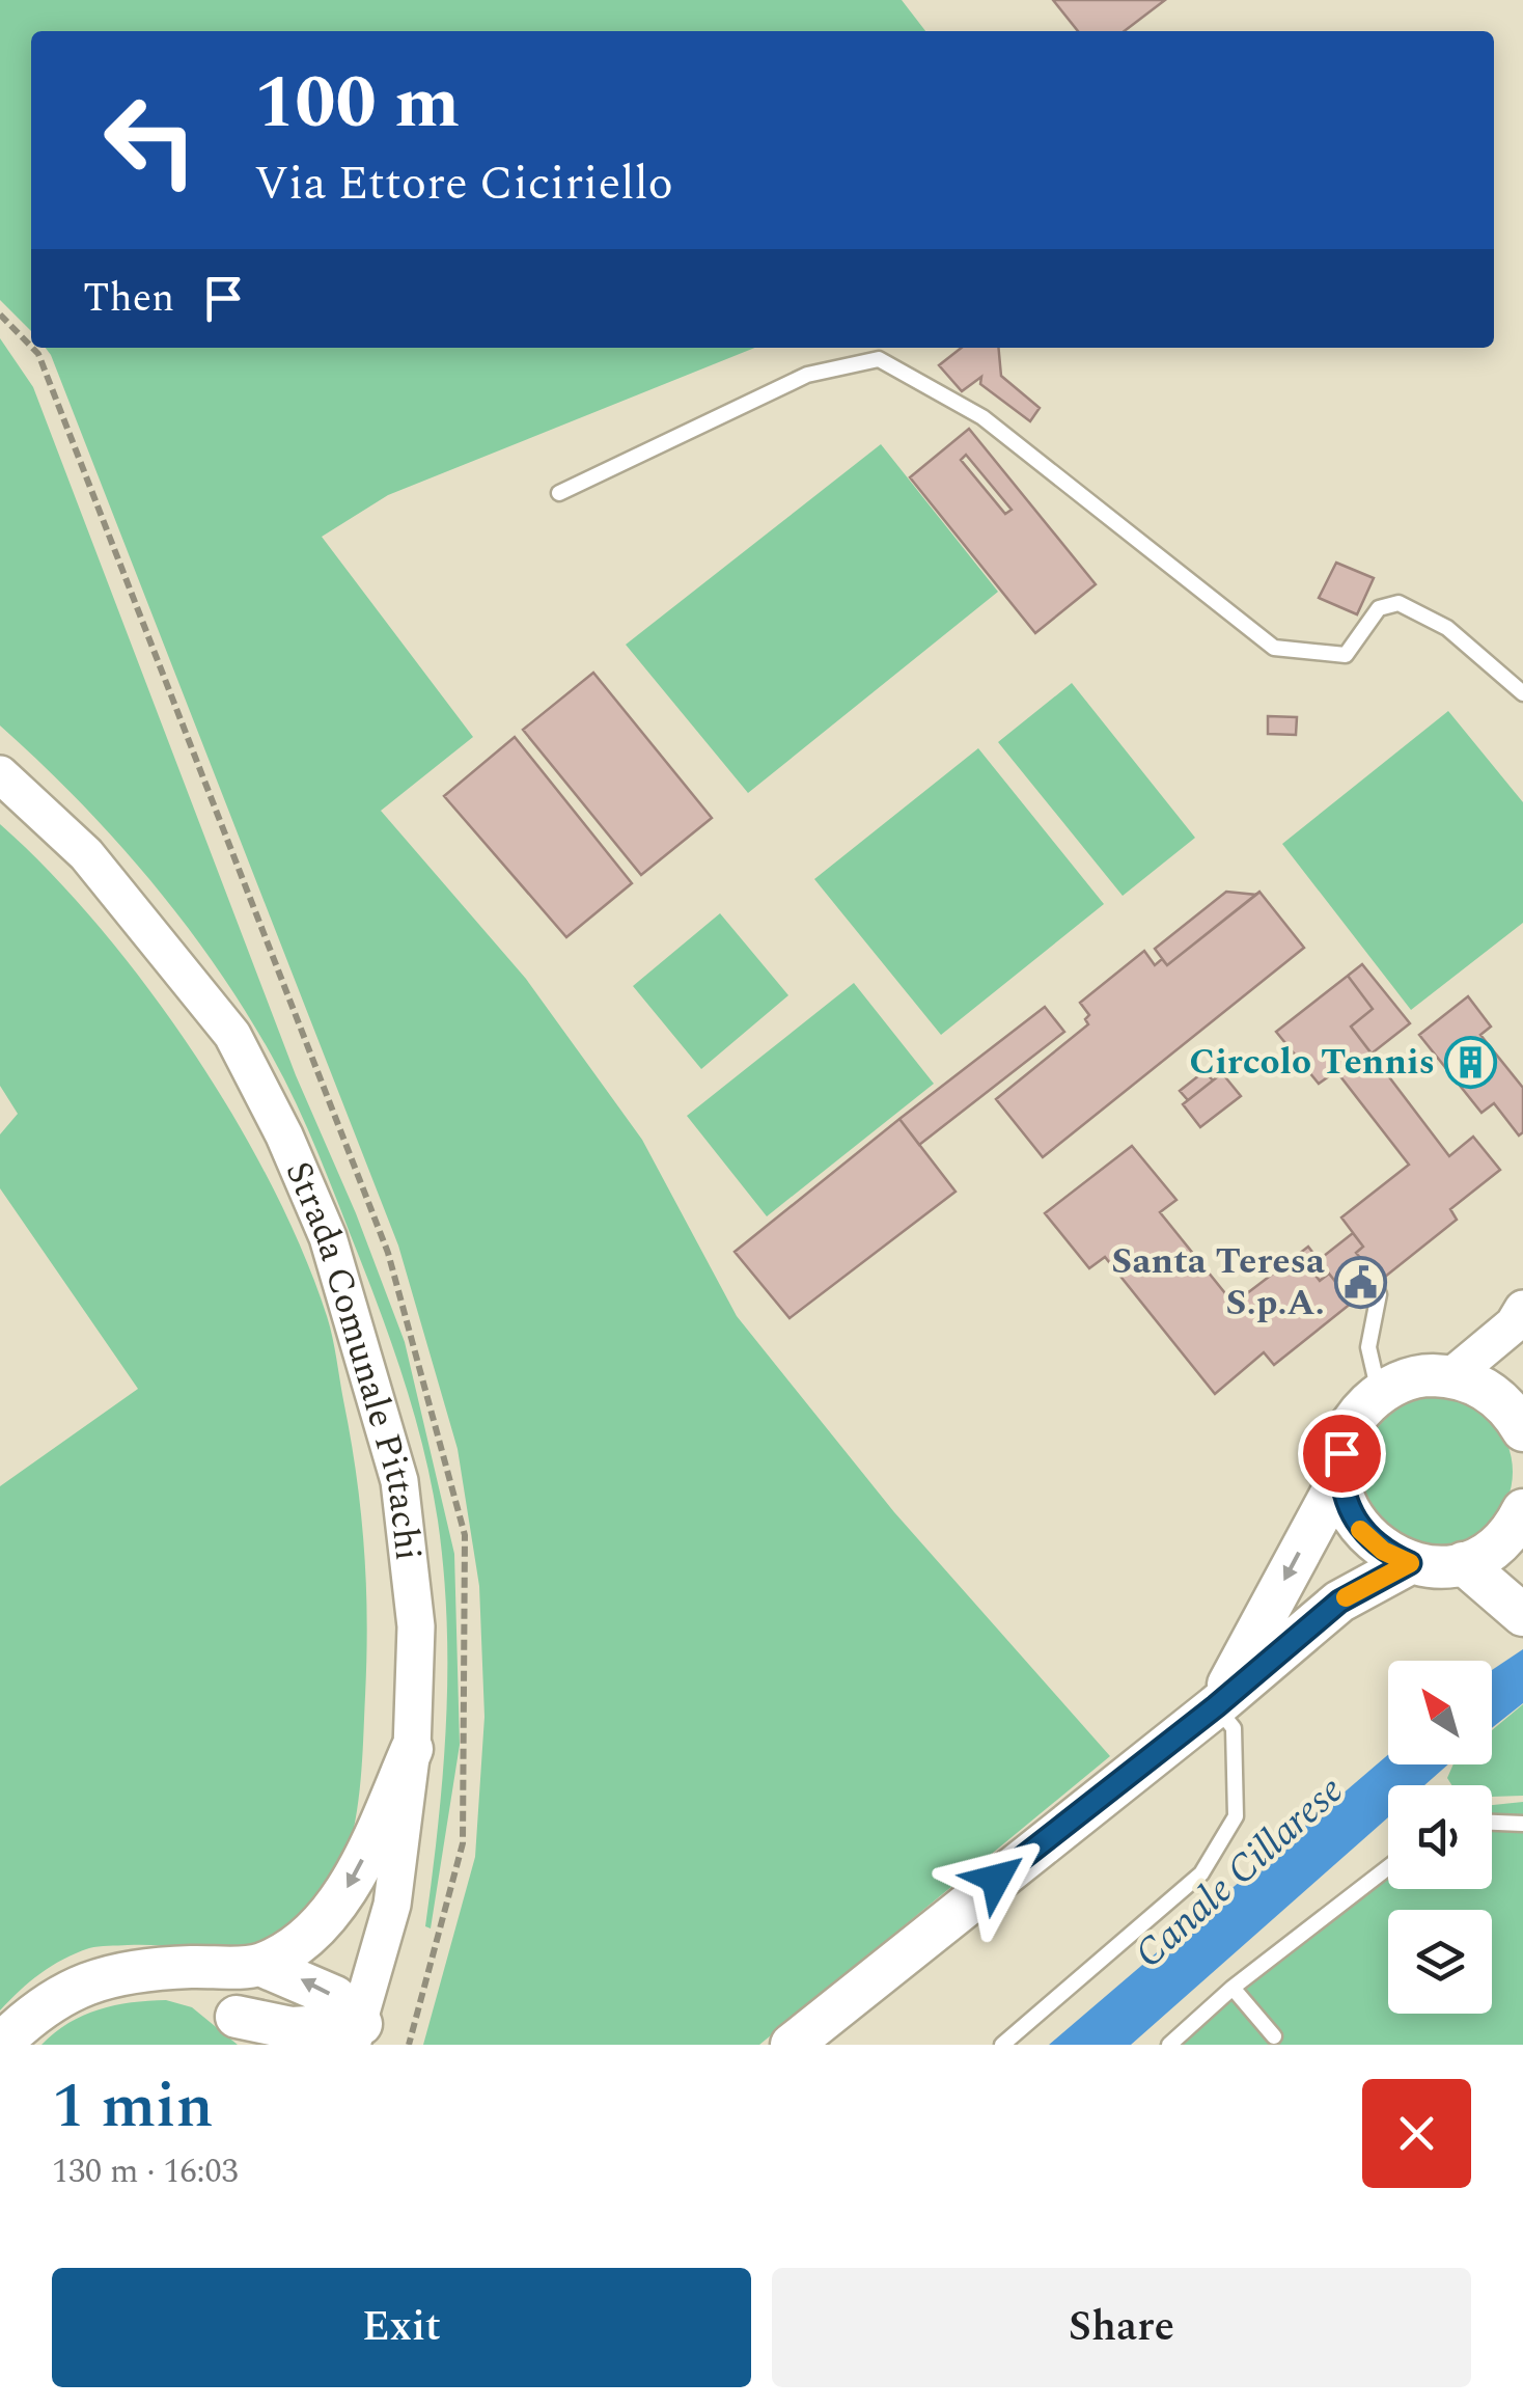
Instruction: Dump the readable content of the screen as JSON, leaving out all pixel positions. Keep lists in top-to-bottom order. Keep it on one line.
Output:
{"streets":{"street":["Strada Comunale Pittachi"]},"water":["Canale Cillarese"],"places":{"building":["Circolo Tennis"],"public building":["Santa Teresa S.p.A."]},"north":"top left","page":{"turn":["100 m","Via Ettore Ciciriello"],"then":"Then","heading":["1 min","130 m · 16:03"],"buttons":["Exit","Share"]}}
